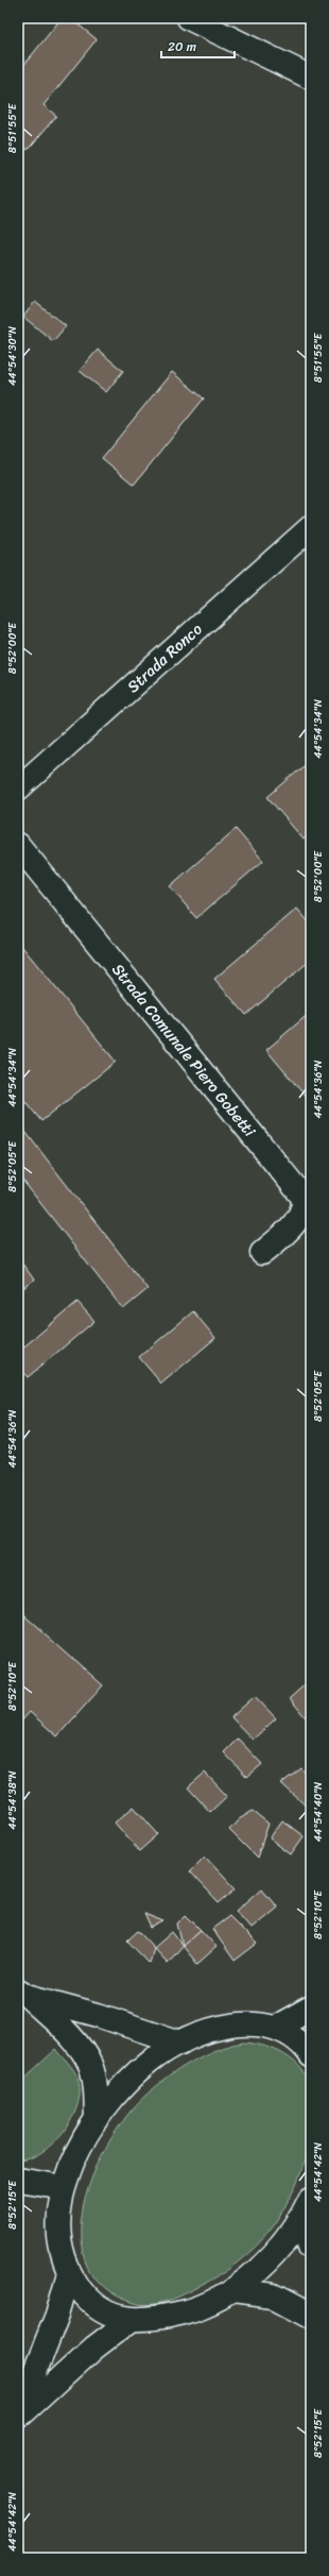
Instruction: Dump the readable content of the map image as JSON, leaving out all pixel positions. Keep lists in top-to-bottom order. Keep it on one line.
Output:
{"streets":{"main road":["Strada Ronco","Strada Comunale Piero Gobetti"]},"scale_bar":"20 m","coordinates":["8°51'55\"E","44°54'30\"N","8°52'00\"E","44°54'34\"N","44°54'36\"N","8°52'05\"E","8°52'10\"E","44°54'38\"N","44°54'40\"N","44°54'42\"N","8°52'15\"E"]}
